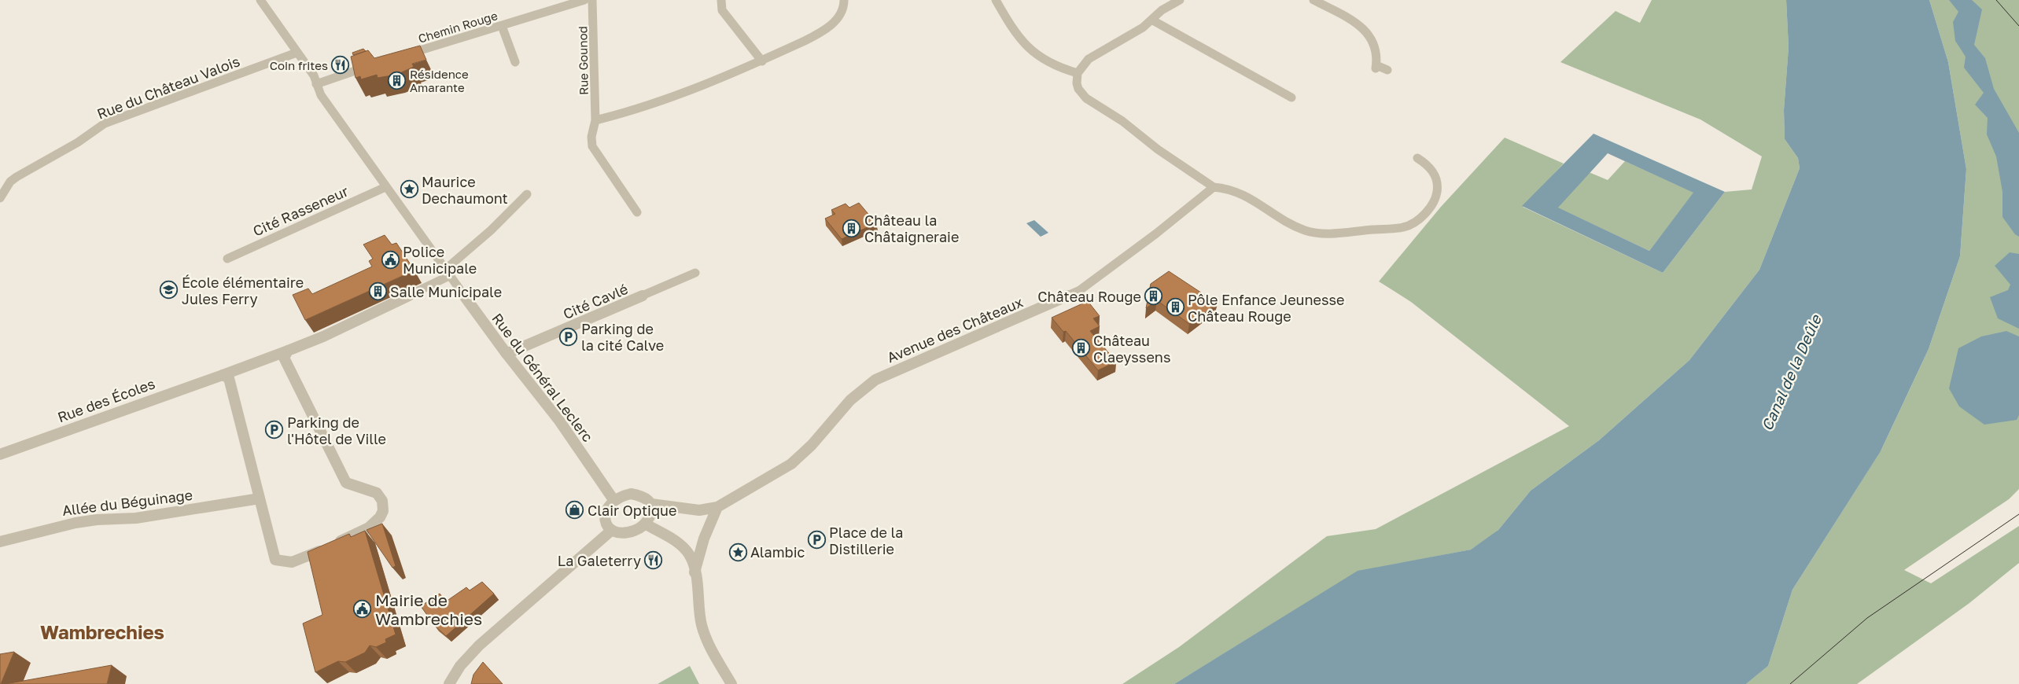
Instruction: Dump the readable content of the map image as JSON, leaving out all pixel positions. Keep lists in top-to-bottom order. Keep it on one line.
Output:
{"streets":{"street":["Chemin Rouge","Rue Gounod","Rue du Château Valois","Cité Rasseneur","Cité Cavlé","Avenue des Châteaux","Rue du Général Leclerc","Rue des Écoles","Allée du Béguinage"]},"crossings":[["Rue du Château Valois","Rue du Général Leclerc"],["Cité Rasseneur","Rue du Général Leclerc"],["Cité Cavlé","Rue du Général Leclerc"]],"districts":["Wambrechies"],"water":["Canal de la Deûle"],"places":{"restaurant":["Coin frites","La Galeterry"],"building":["Résidence Amarante","Château la Châtaigneraie","Salle Municipale","Château Rouge","Pôle Enfance Jeunesse Château Rouge","Château Claeyssens"],"place":["Maurice Dechaumont","Alambic"],"public building":["Police Municipale","Mairie de Wambrechies"],"school or university":["École élémentaire Jules Ferry"],"parking":["Parking de la cité Calve","Parking de l'Hôtel de Ville","Place de la Distillerie"],"shop":["Clair Optique"]}}
